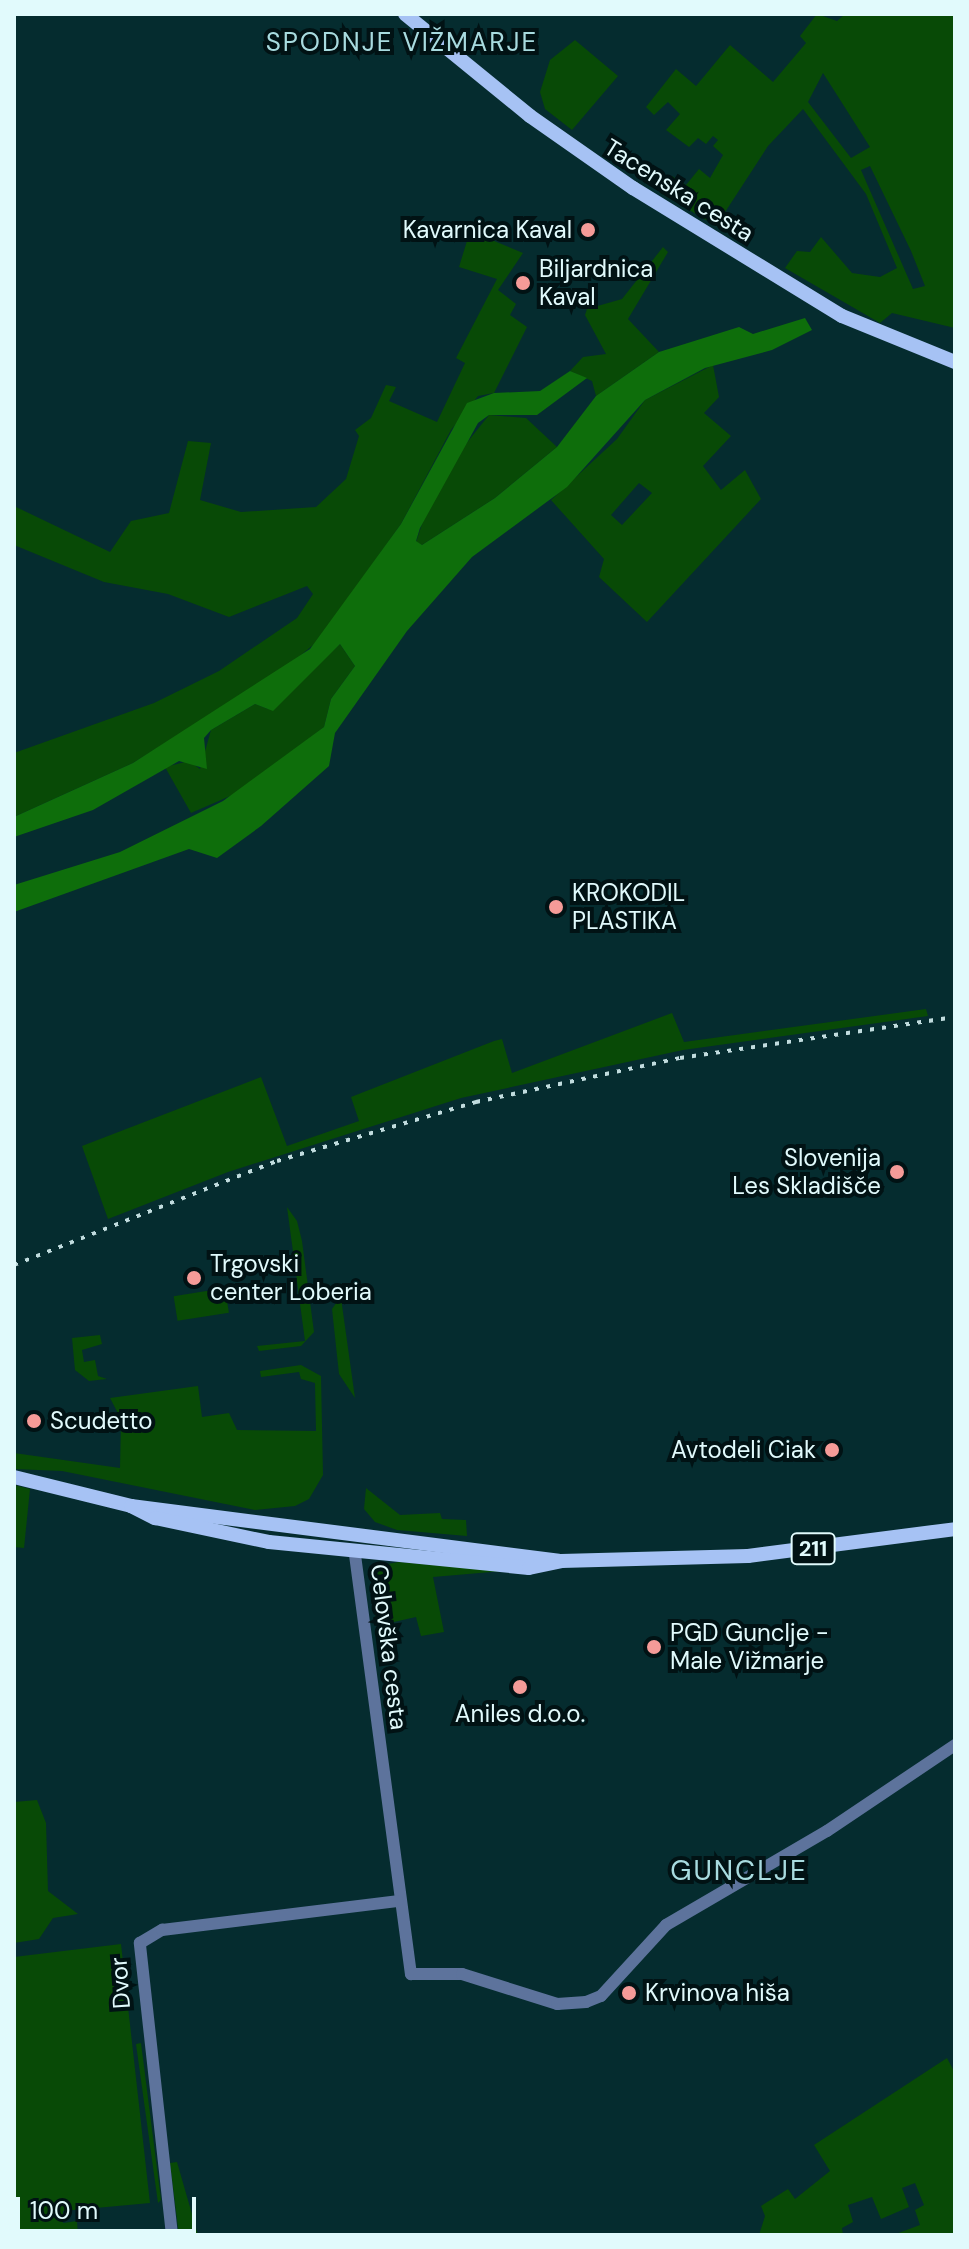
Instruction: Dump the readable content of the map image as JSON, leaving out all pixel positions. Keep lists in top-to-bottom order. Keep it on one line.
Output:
{"streets":{"main road":["Tacenska cesta","211","Celovška cesta"],"street":["Dvor"]},"crossings":[["211","Celovška cesta"],["Celovška cesta","Dvor"]],"districts":["SPODNJE VIŽMARJE","GUNCLJE"],"places":["Kavarnica Kaval","Biljardnica Kaval","KROKODIL PLASTIKA","Slovenija Les Skladišče","Trgovski center Loberia","Scudetto","Avtodeli Ciak","PGD Gunclje - Male Vižmarje","Aniles d.o.o.","Krvinova hiša"],"scale_bar":"100 m"}
